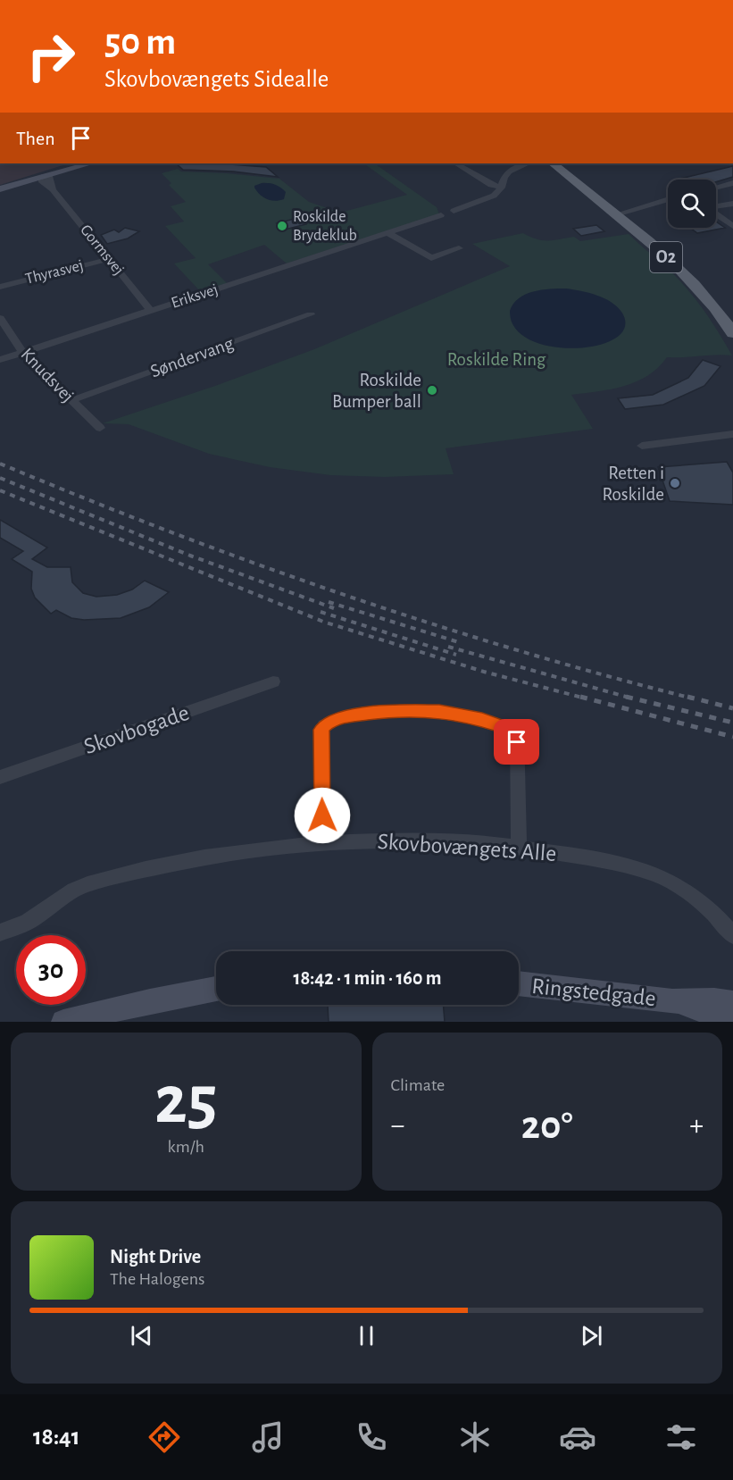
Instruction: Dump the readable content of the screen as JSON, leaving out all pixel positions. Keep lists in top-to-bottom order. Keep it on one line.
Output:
{"streets":{"main road":["O2"],"street":["Gormsvej","Thyrasvej","Eriksvej","Søndervang","Knudsvej","Skovbogade","Skovbovængets Alle","Ringstedgade"]},"crossings":[["Gormsvej","Thyrasvej"],["Gormsvej","Eriksvej"],["Eriksvej","Knudsvej"],["Søndervang","Knudsvej"]],"parks":["Roskilde Ring"],"places":["Roskilde Brydeklub","Roskilde Bumper ball","Retten i Roskilde"],"page":{"turn":["50 m","Skovbovængets Sidealle"],"then":"Then","limit":"30","trip":"18:42 · 1 min · 160 m","tile":[["25","km/h"],"Climate"],"heat":["−","20°","+"],"song":["Night Drive","The Halogens"],"tabs":"18:41"}}
